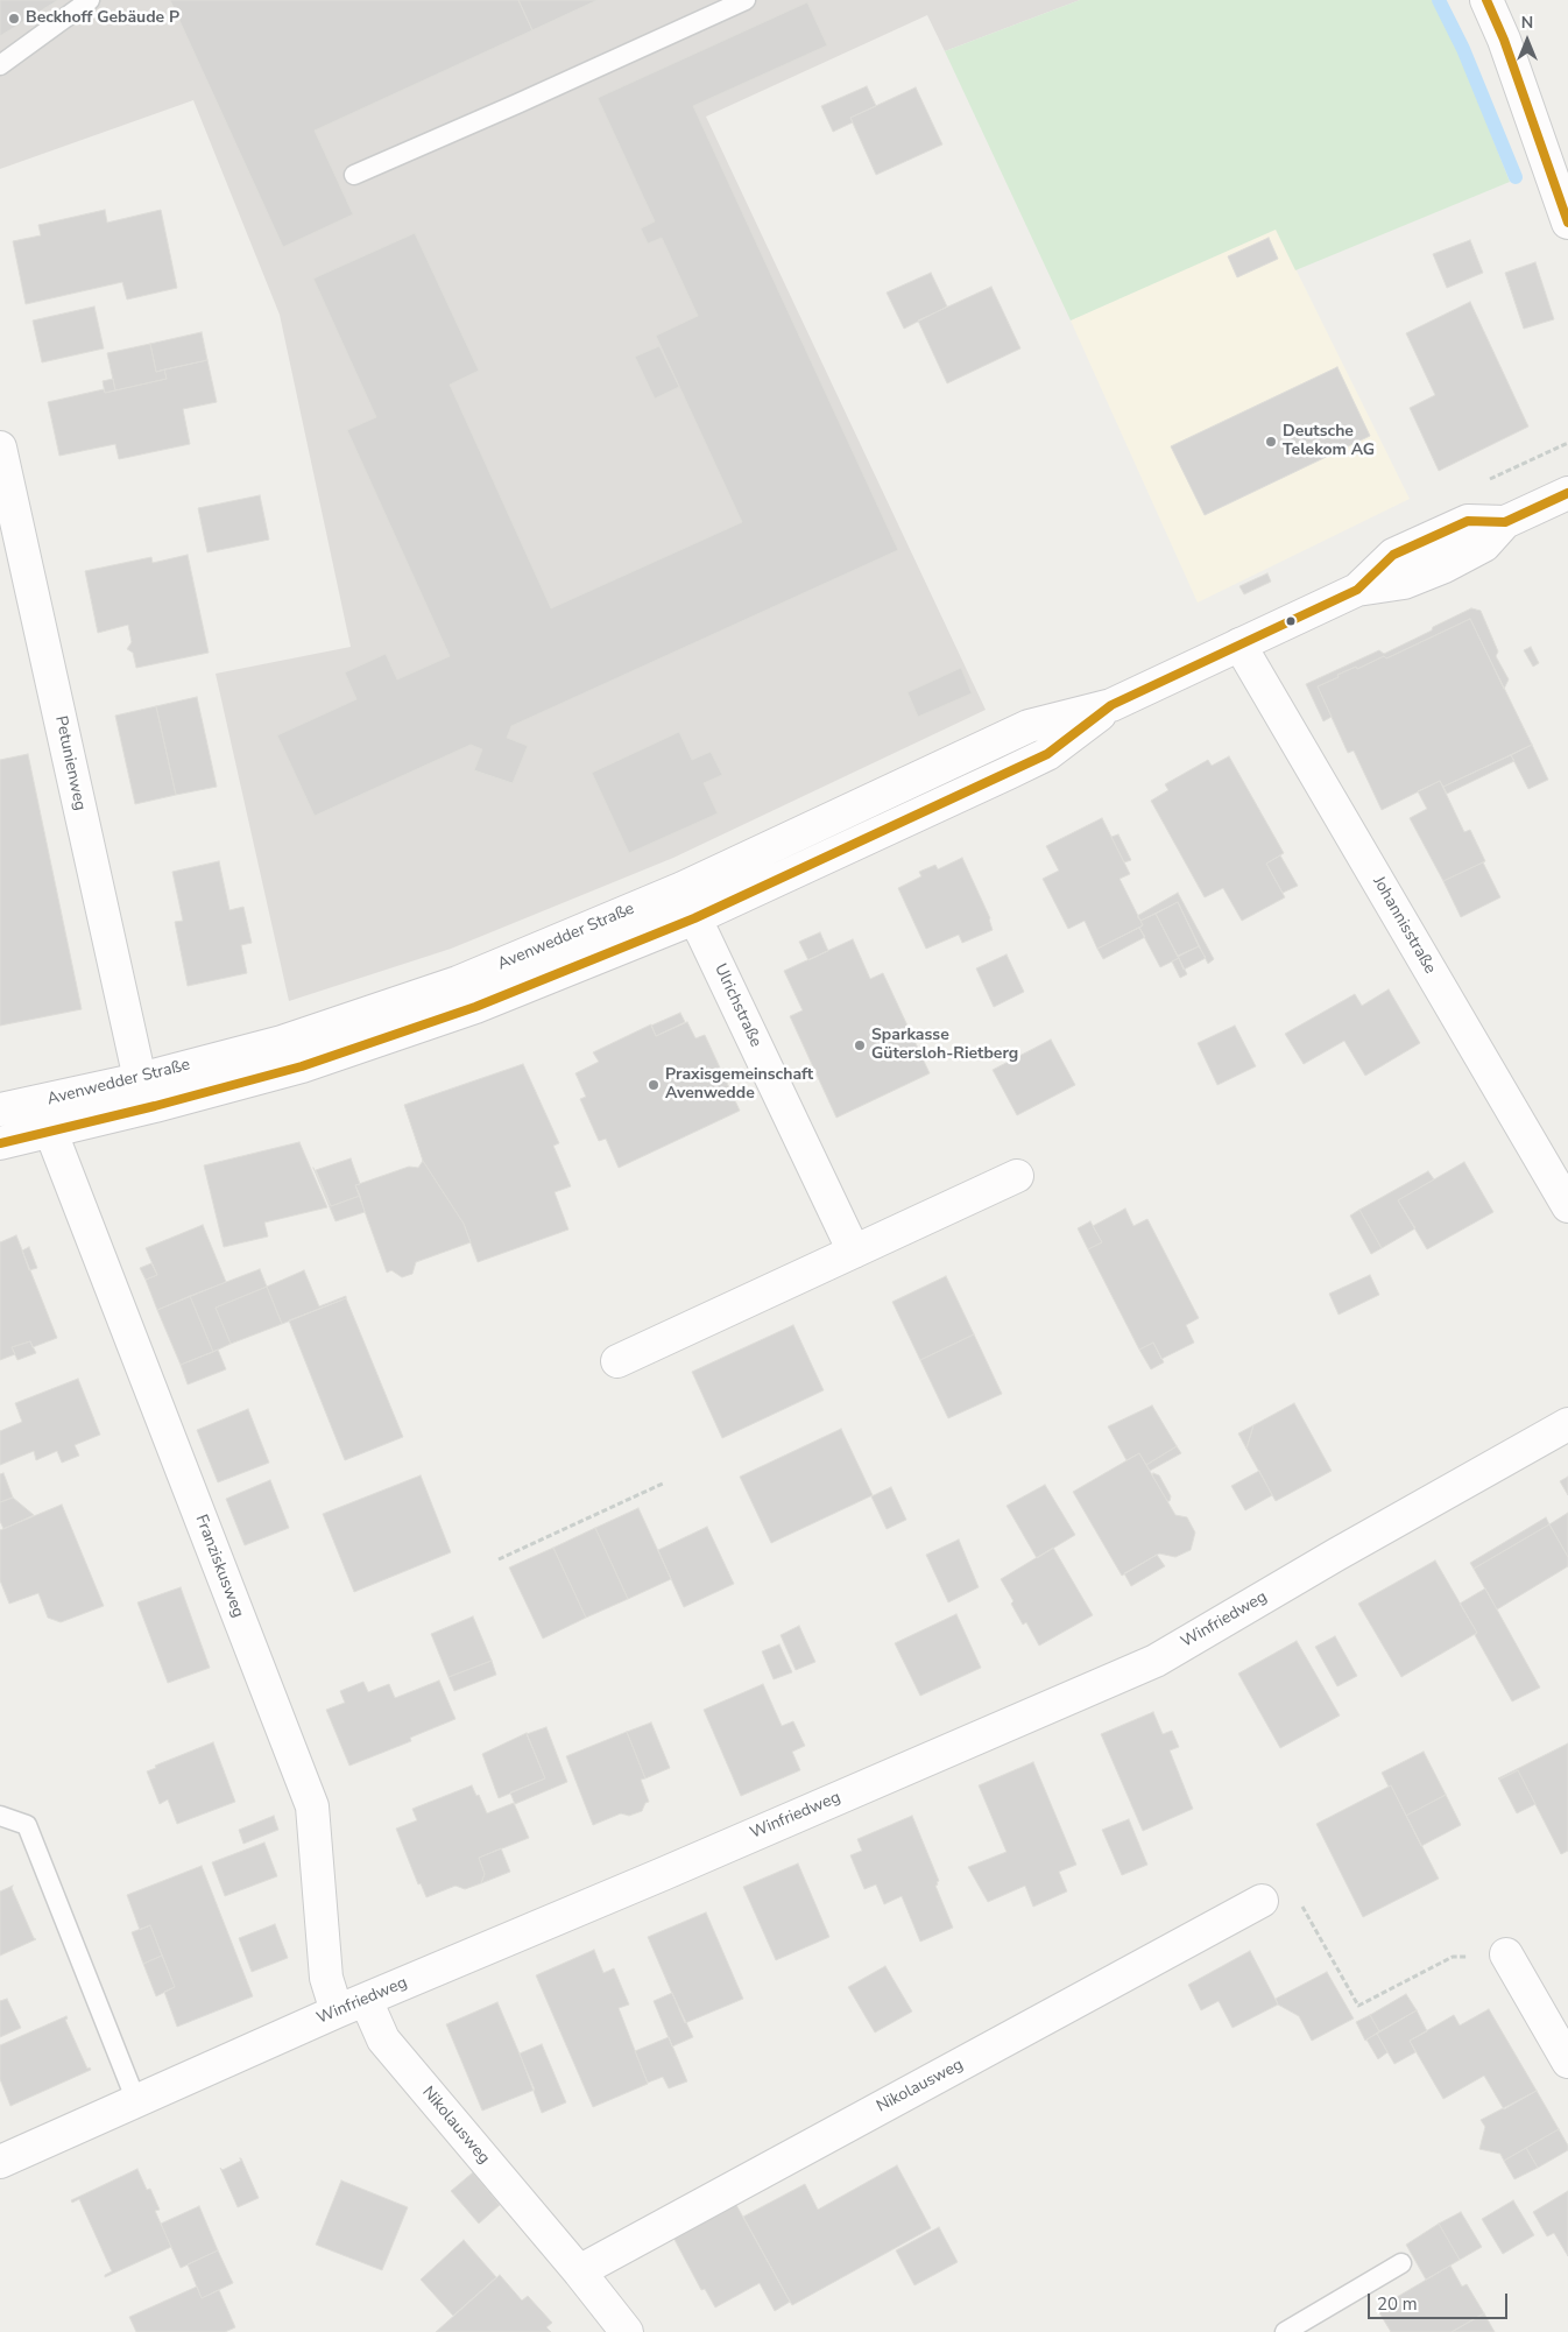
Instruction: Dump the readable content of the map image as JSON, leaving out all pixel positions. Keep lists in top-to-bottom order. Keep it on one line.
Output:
{"streets":{"street":["Petunienweg","Johannisstraße","Avenwedder Straße","Ulrichstraße","Franziskusweg","Winfriedweg","Nikolausweg"]},"crossings":[["Petunienweg","Avenwedder Straße"],["Johannisstraße","Avenwedder Straße"],["Avenwedder Straße","Ulrichstraße"],["Avenwedder Straße","Franziskusweg"],["Franziskusweg","Winfriedweg"],["Winfriedweg","Nikolausweg"]],"places":["Beckhoff Gebäude P","Deutsche Telekom AG","Sparkasse Gütersloh-Rietberg","Praxisgemeinschaft Avenwedde"],"scale_bar":"20 m","north":"top"}
